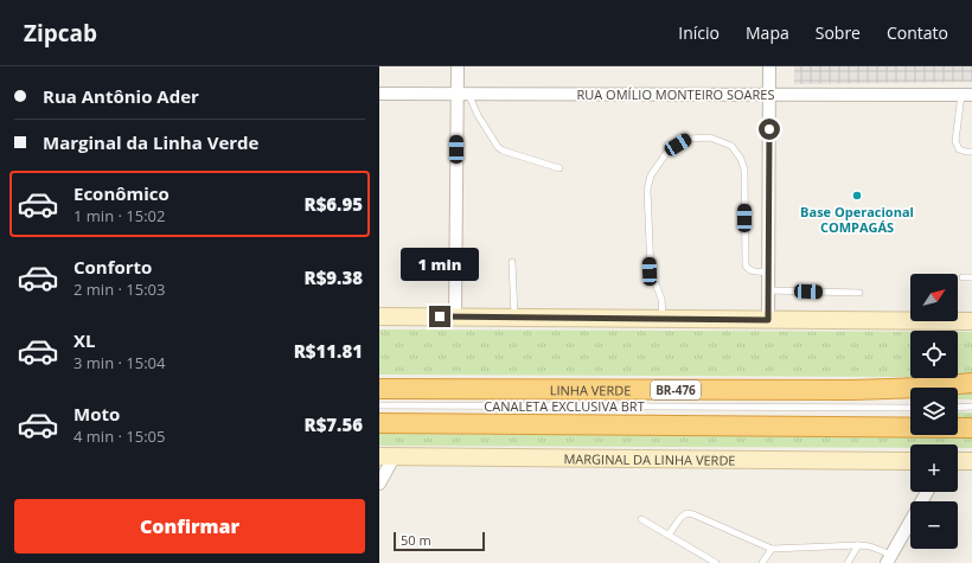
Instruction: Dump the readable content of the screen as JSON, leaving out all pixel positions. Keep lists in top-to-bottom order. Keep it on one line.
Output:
{"streets":{"highway":["LINHA VERDE","BR-476"],"main road":["MARGINAL DA LINHA VERDE"],"street":["RUA OMÍLIO MONTEIRO SOARES"],"lane":["CANALETA EXCLUSIVA BRT"]},"places":["Base Operacional COMPAGÁS"],"scale_bar":"50 m","north":"top right","page":{"header":"Zipcab","nav":["Início","Mapa","Sobre","Contato"],"banner":["Rua Antônio Ader","Marginal da Linha Verde"],"list":[{"name":"Econômico","note":"1 min · 15:02","value":"R$6.95"},{"name":"Conforto","note":"2 min · 15:03","value":"R$9.38"},{"name":"XL","note":"3 min · 15:04","value":"R$11.81"},{"name":"Moto","note":"4 min · 15:05","value":"R$7.56"}],"bubble":"1 min","map_buttons":["+","−"],"buttons":"Confirmar","scale":"50 m"}}
